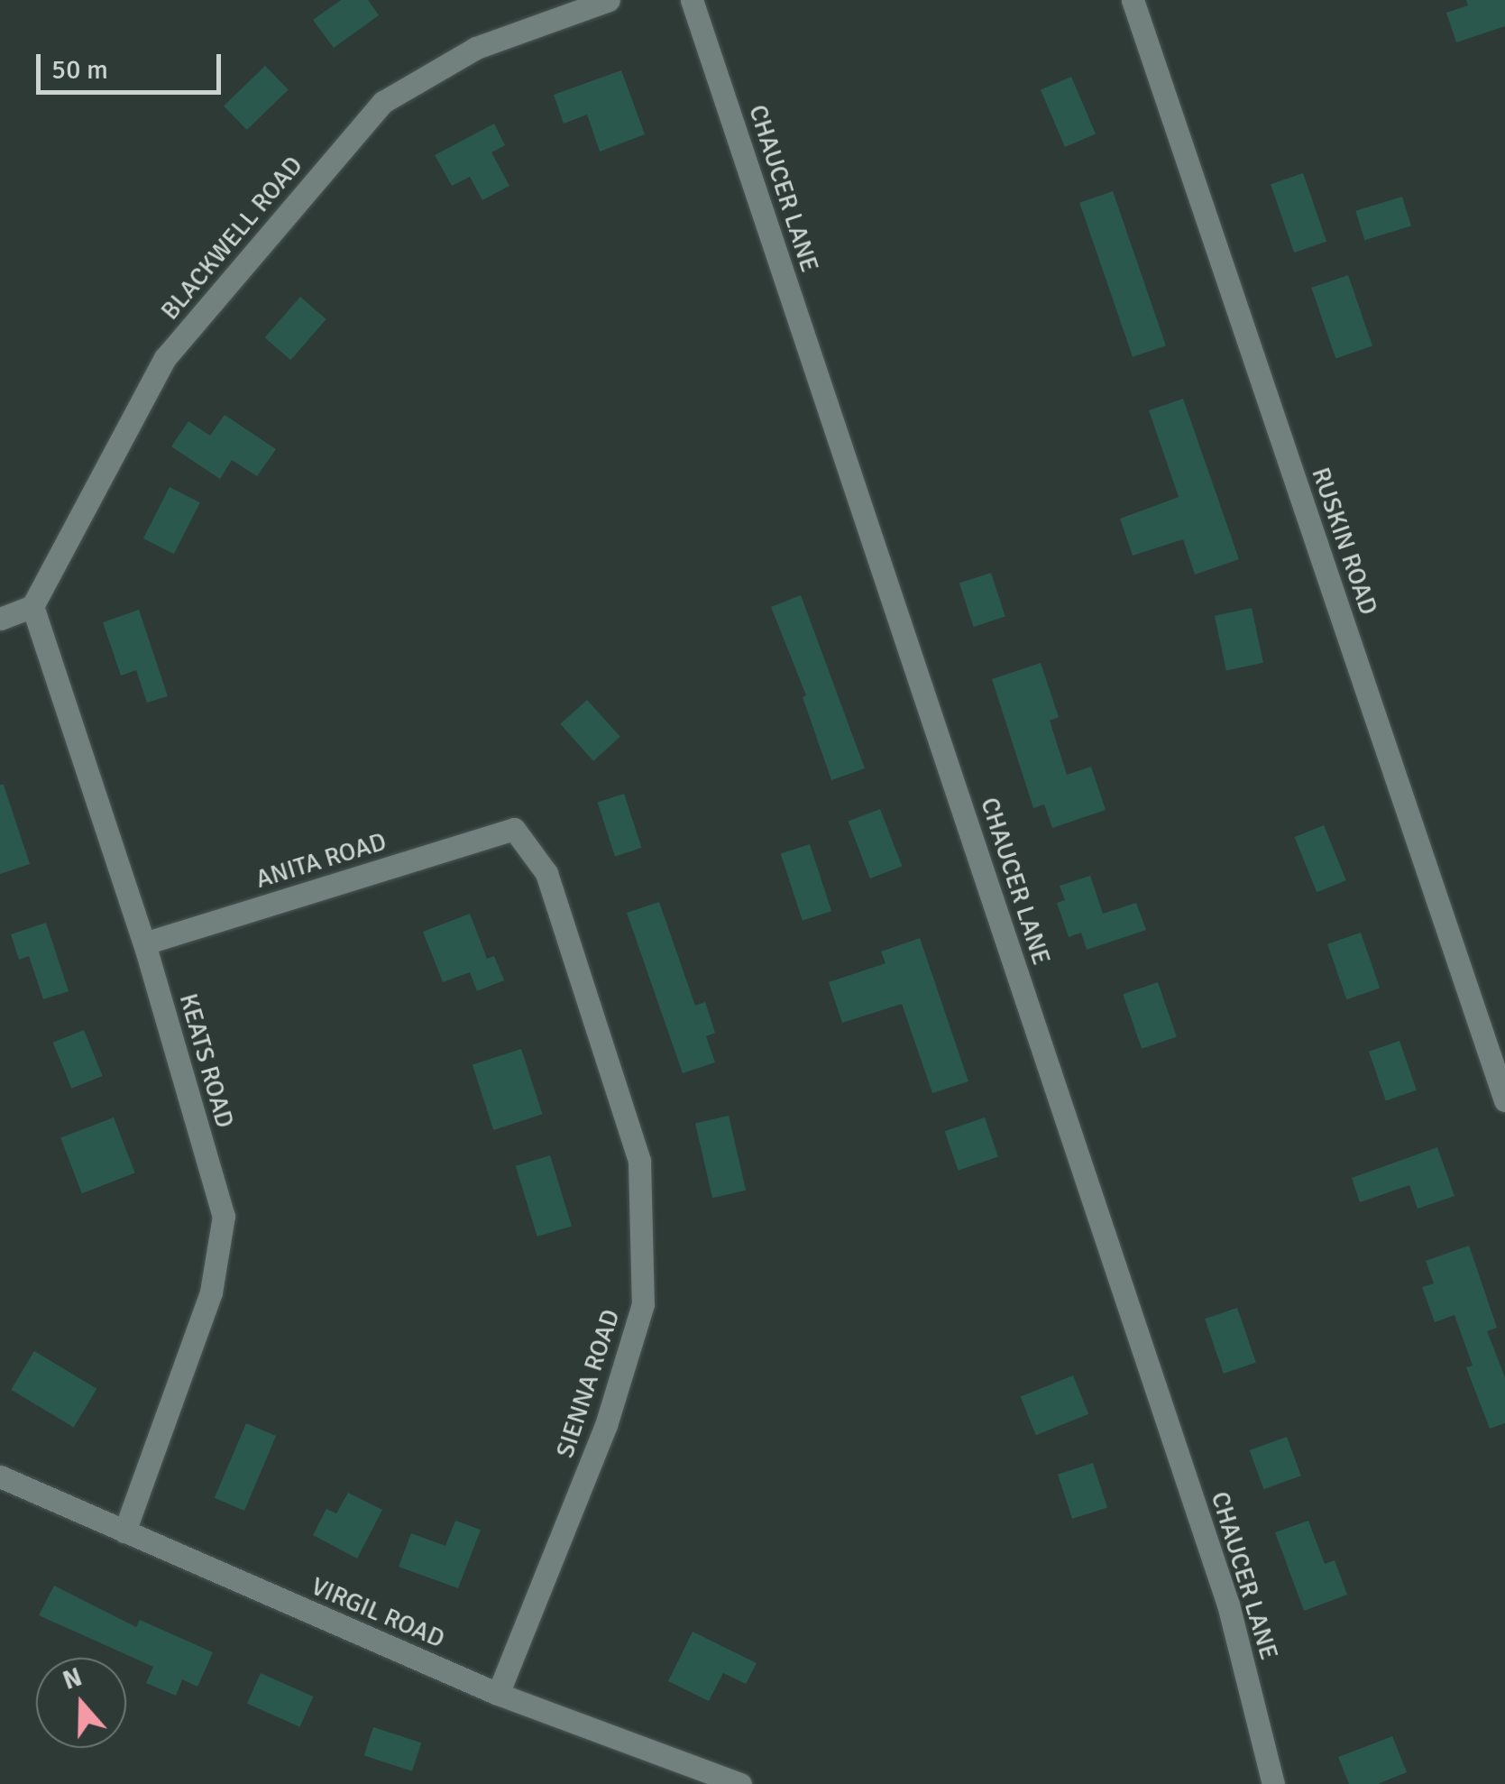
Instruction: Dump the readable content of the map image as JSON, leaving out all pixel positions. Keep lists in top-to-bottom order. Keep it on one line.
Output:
{"streets":{"street":["CHAUCER LANE","BLACKWELL ROAD","RUSKIN ROAD","ANITA ROAD","KEATS ROAD","SIENNA ROAD","VIRGIL ROAD"]},"crossings":[["BLACKWELL ROAD","KEATS ROAD"],["ANITA ROAD","KEATS ROAD"],["ANITA ROAD","SIENNA ROAD"],["KEATS ROAD","VIRGIL ROAD"],["SIENNA ROAD","VIRGIL ROAD"]],"scale_bar":"50 m","north":"top"}
